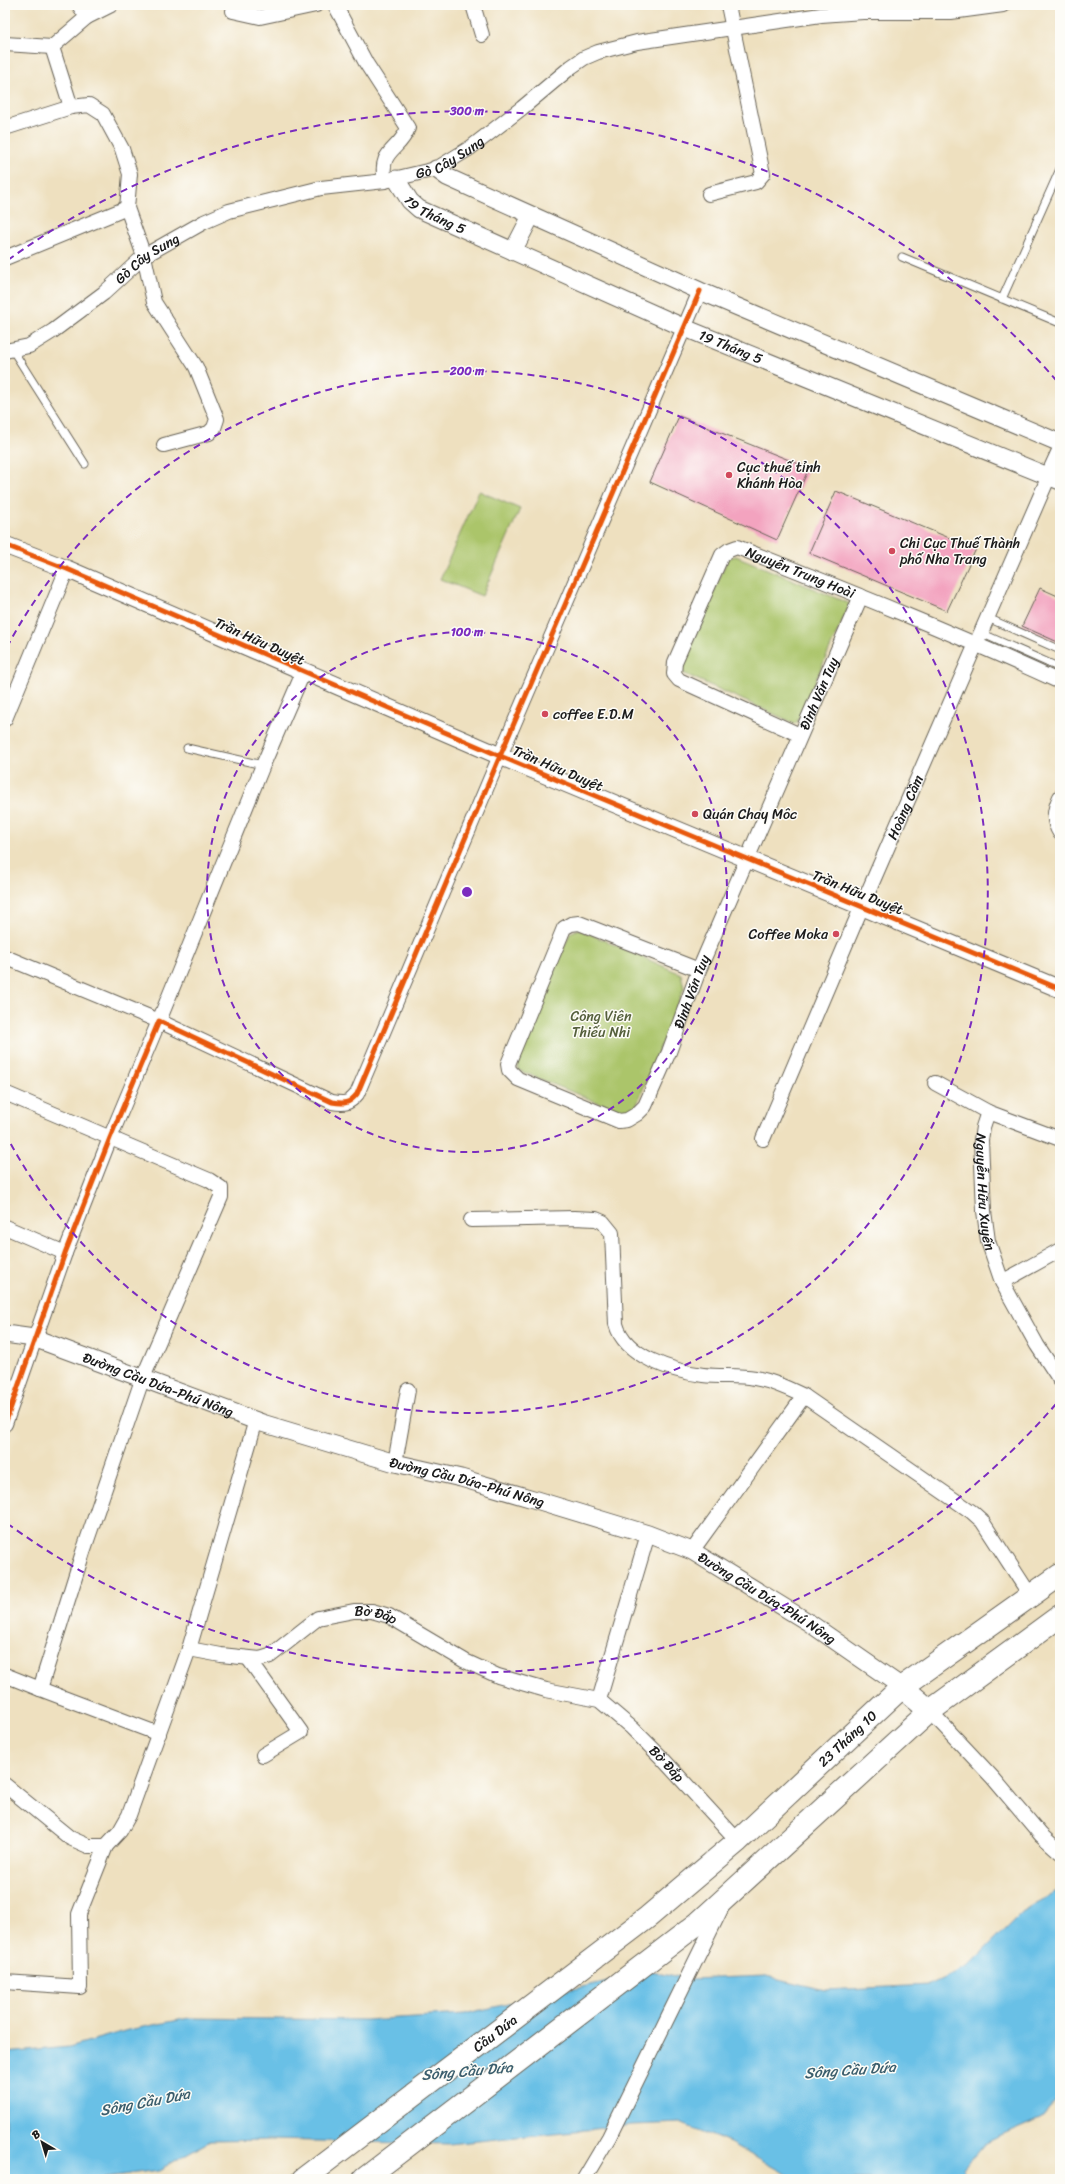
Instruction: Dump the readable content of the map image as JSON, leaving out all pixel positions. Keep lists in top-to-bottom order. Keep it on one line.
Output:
{"streets":{"main road":["23 Tháng 10","Cầu Dứa"],"street":["Gò Cây Sung","19 Tháng 5","Nguyễn Trung Hoài","Trần Hữu Duyệt","Đinh Văn Tuy","Hoàng Cầm","Nguyễn Hữu Xuyến","Đường Cầu Dứa-Phú Nông","Bờ Đắp"]},"crossings":[["Gò Cây Sung","19 Tháng 5"],["19 Tháng 5","Hoàng Cầm"],["Nguyễn Trung Hoài","Đinh Văn Tuy"],["Nguyễn Trung Hoài","Hoàng Cầm"],["Trần Hữu Duyệt","Đinh Văn Tuy"],["Trần Hữu Duyệt","Hoàng Cầm"],["Đường Cầu Dứa-Phú Nông","23 Tháng 10"],["Bờ Đắp","23 Tháng 10"],["23 Tháng 10","Cầu Dứa"]],"water":["Sông Cầu Dứa"],"parks":["Công Viên Thiếu Nhi"],"places":["Cục thuế tỉnh Khánh Hòa","Chi Cục Thuế Thành phố Nha Trang","coffee E.D.M","Quán Chay Môc","Coffee Moka"],"north":"top left","rings":["300 m","200 m","100 m"]}
